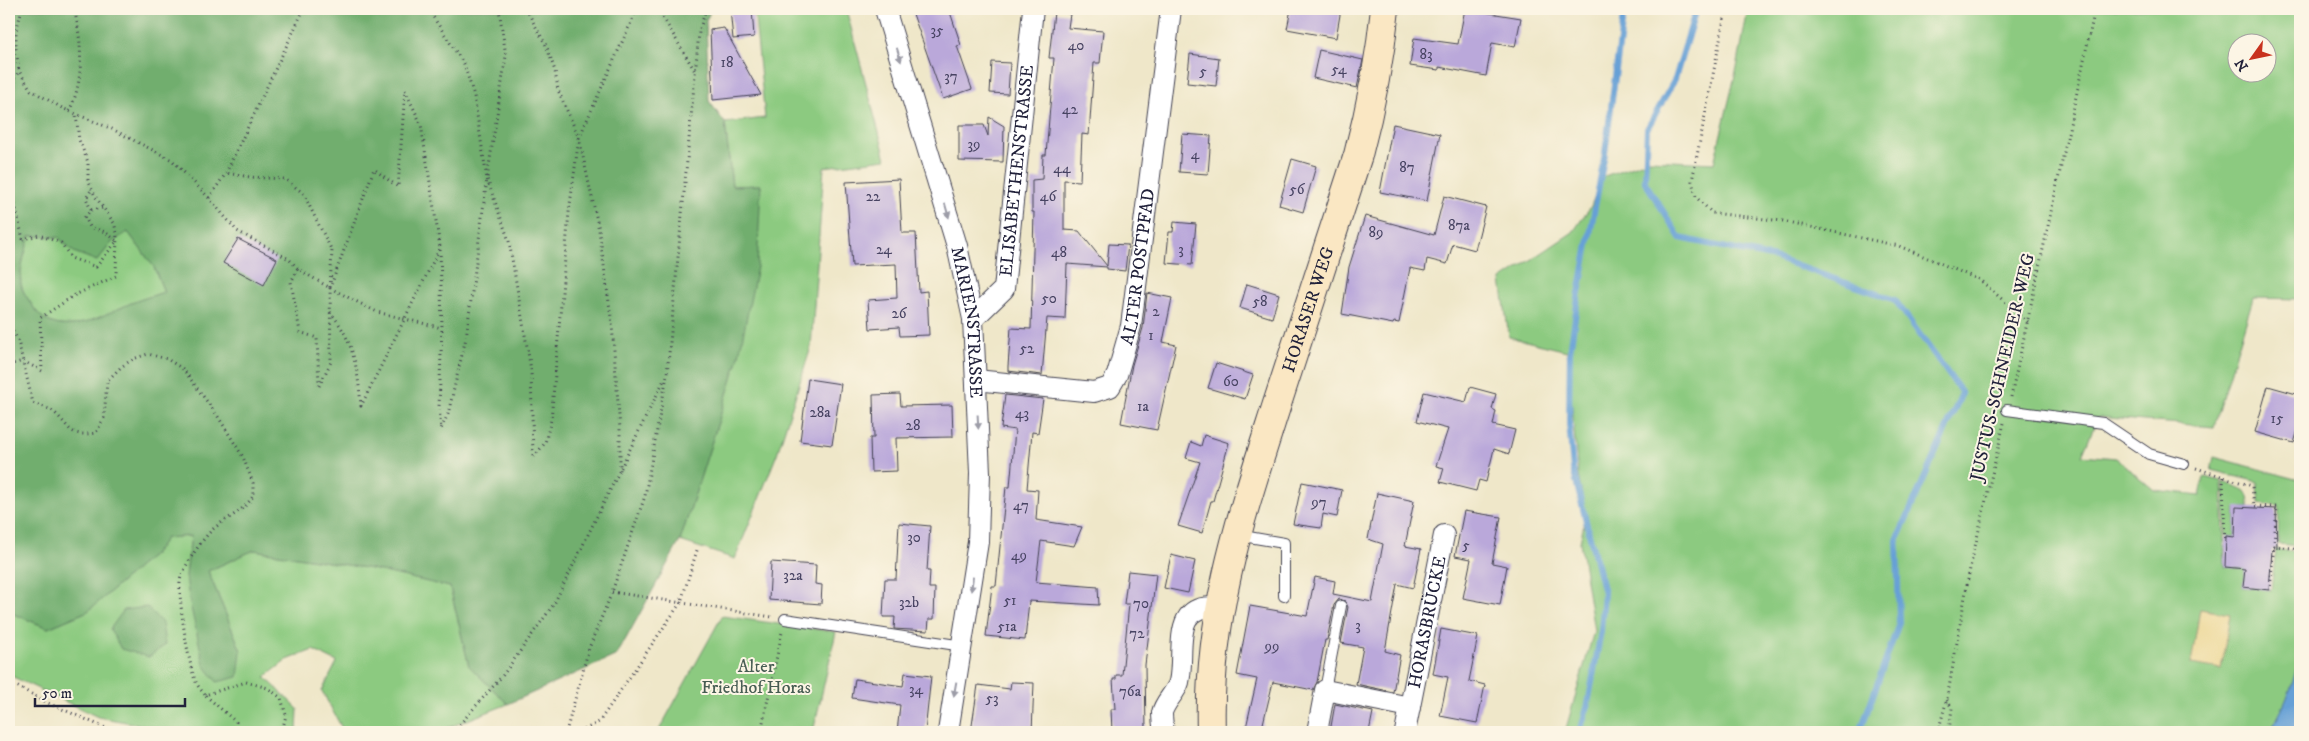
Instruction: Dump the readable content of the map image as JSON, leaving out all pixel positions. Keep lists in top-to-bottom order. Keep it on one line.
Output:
{"streets":{"main road":["HORASER WEG"],"street":["ELISABETHENSTRASSE","ALTER POSTPFAD","MARIENSTRASSE","HORASBRÜCKE"],"path":["JUSTUS-SCHNEIDER-WEG"]},"crossings":[["ELISABETHENSTRASSE","MARIENSTRASSE"],["ALTER POSTPFAD","MARIENSTRASSE"]],"one_way":["MARIENSTRASSE"],"parks":["Alter Friedhof Horas"],"house_numbers":["35","40","83","18","54","5","37","42","39","4","87","44","56","22","46","87a","89","24","3","48","50","58","2","26","1","52","60","1a","28a","43","15","28","97","47","30","5","49","32a","51","32b","70","3","51a","72","99","34","76a","53"],"scale_bar":"50 m","north":"bottom left"}
